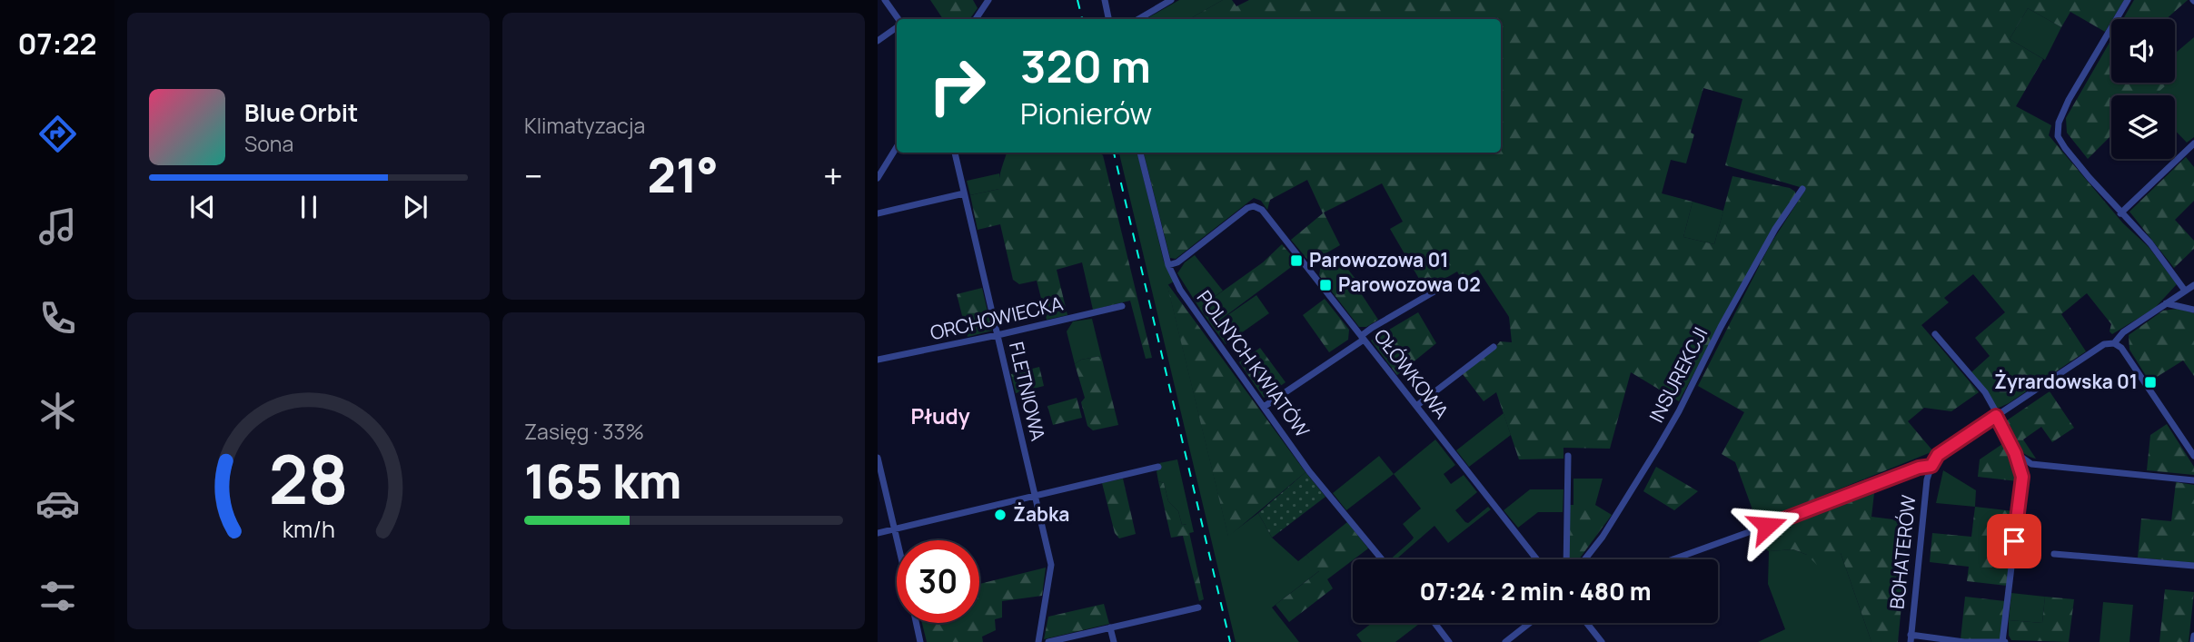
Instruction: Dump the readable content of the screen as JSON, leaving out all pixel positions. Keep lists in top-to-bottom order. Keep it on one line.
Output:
{"streets":{"street":["ORCHOWIECKA","POLNYCH KWIATÓW","OŁÓWKOWA","INSUREKCJI","FLETNIOWA","BOHATERÓW"]},"crossings":[["ORCHOWIECKA","FLETNIOWA"],["POLNYCH KWIATÓW","OŁÓWKOWA"]],"districts":["Płudy"],"places":{"transit":["Parowozowa 01","Parowozowa 02","Żyrardowska 01"],"other":["Żabka"]},"page":{"tabs":"07:22","tile":["Klimatyzacja",["Zasięg · 33%","165 km"]],"turn":["320 m","Pionierów"],"song":["Blue Orbit","Sona"],"heat":["−","21°","+"],"limit":"30","trip":"07:24 · 2 min · 480 m","gauge":["28","km/h"]}}
